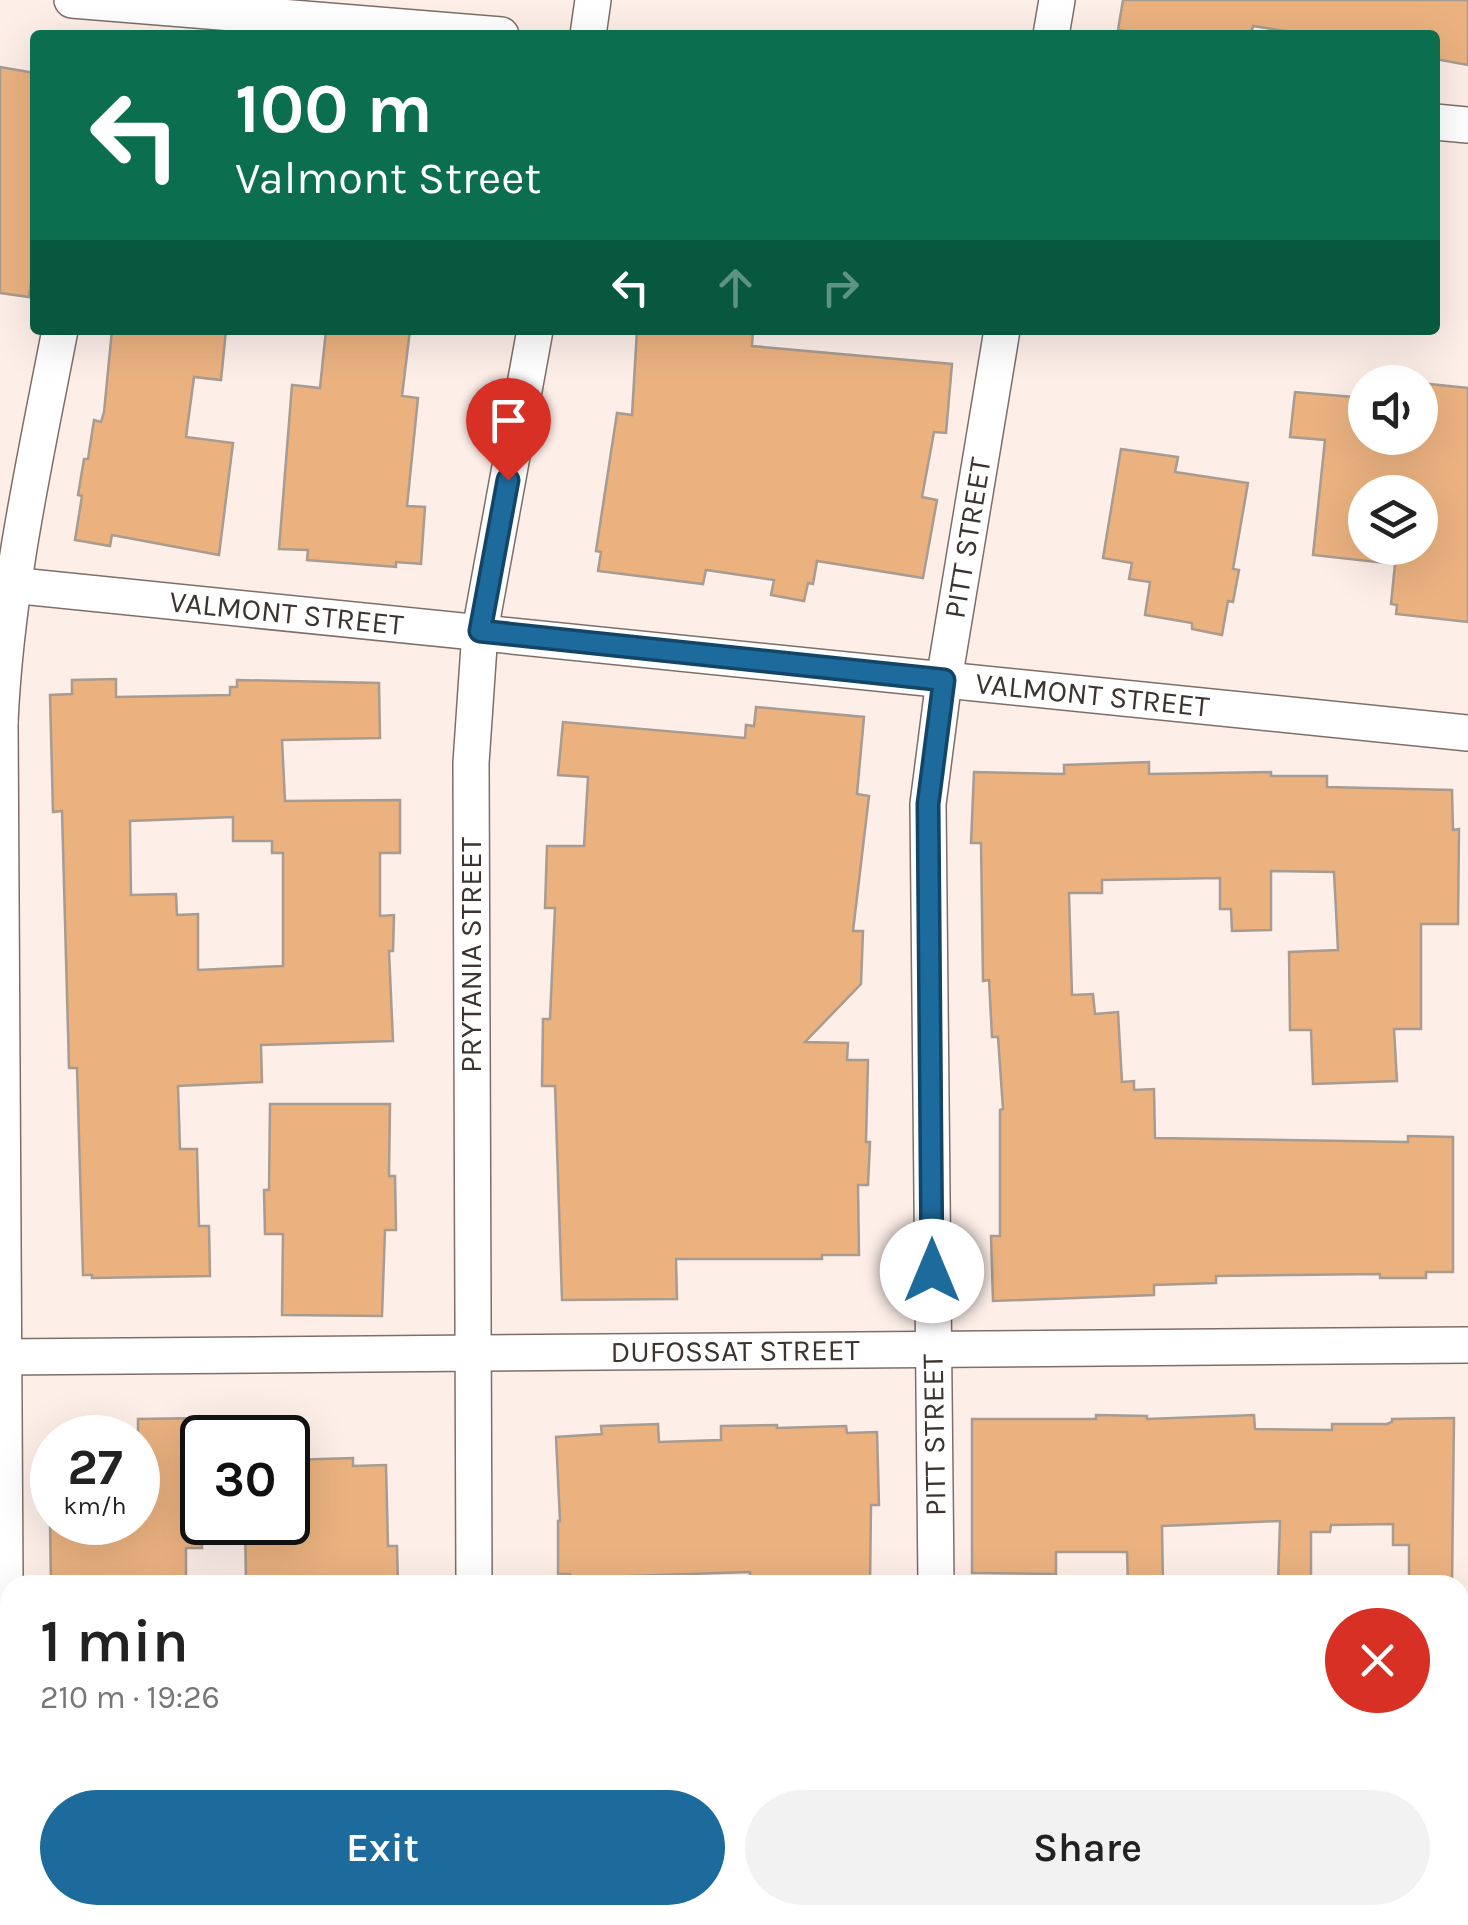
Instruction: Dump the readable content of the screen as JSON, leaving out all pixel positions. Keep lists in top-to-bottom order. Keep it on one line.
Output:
{"streets":{"street":["PITT STREET","VALMONT STREET","PRYTANIA STREET","DUFOSSAT STREET"]},"crossings":[["PITT STREET","VALMONT STREET"],["PITT STREET","DUFOSSAT STREET"],["VALMONT STREET","PRYTANIA STREET"],["PRYTANIA STREET","DUFOSSAT STREET"]],"page":{"turn":["100 m","Valmont Street"],"speed":"27 km/h","limit":"30","heading":["1 min","210 m · 19:26"],"buttons":["Exit","Share"]}}
